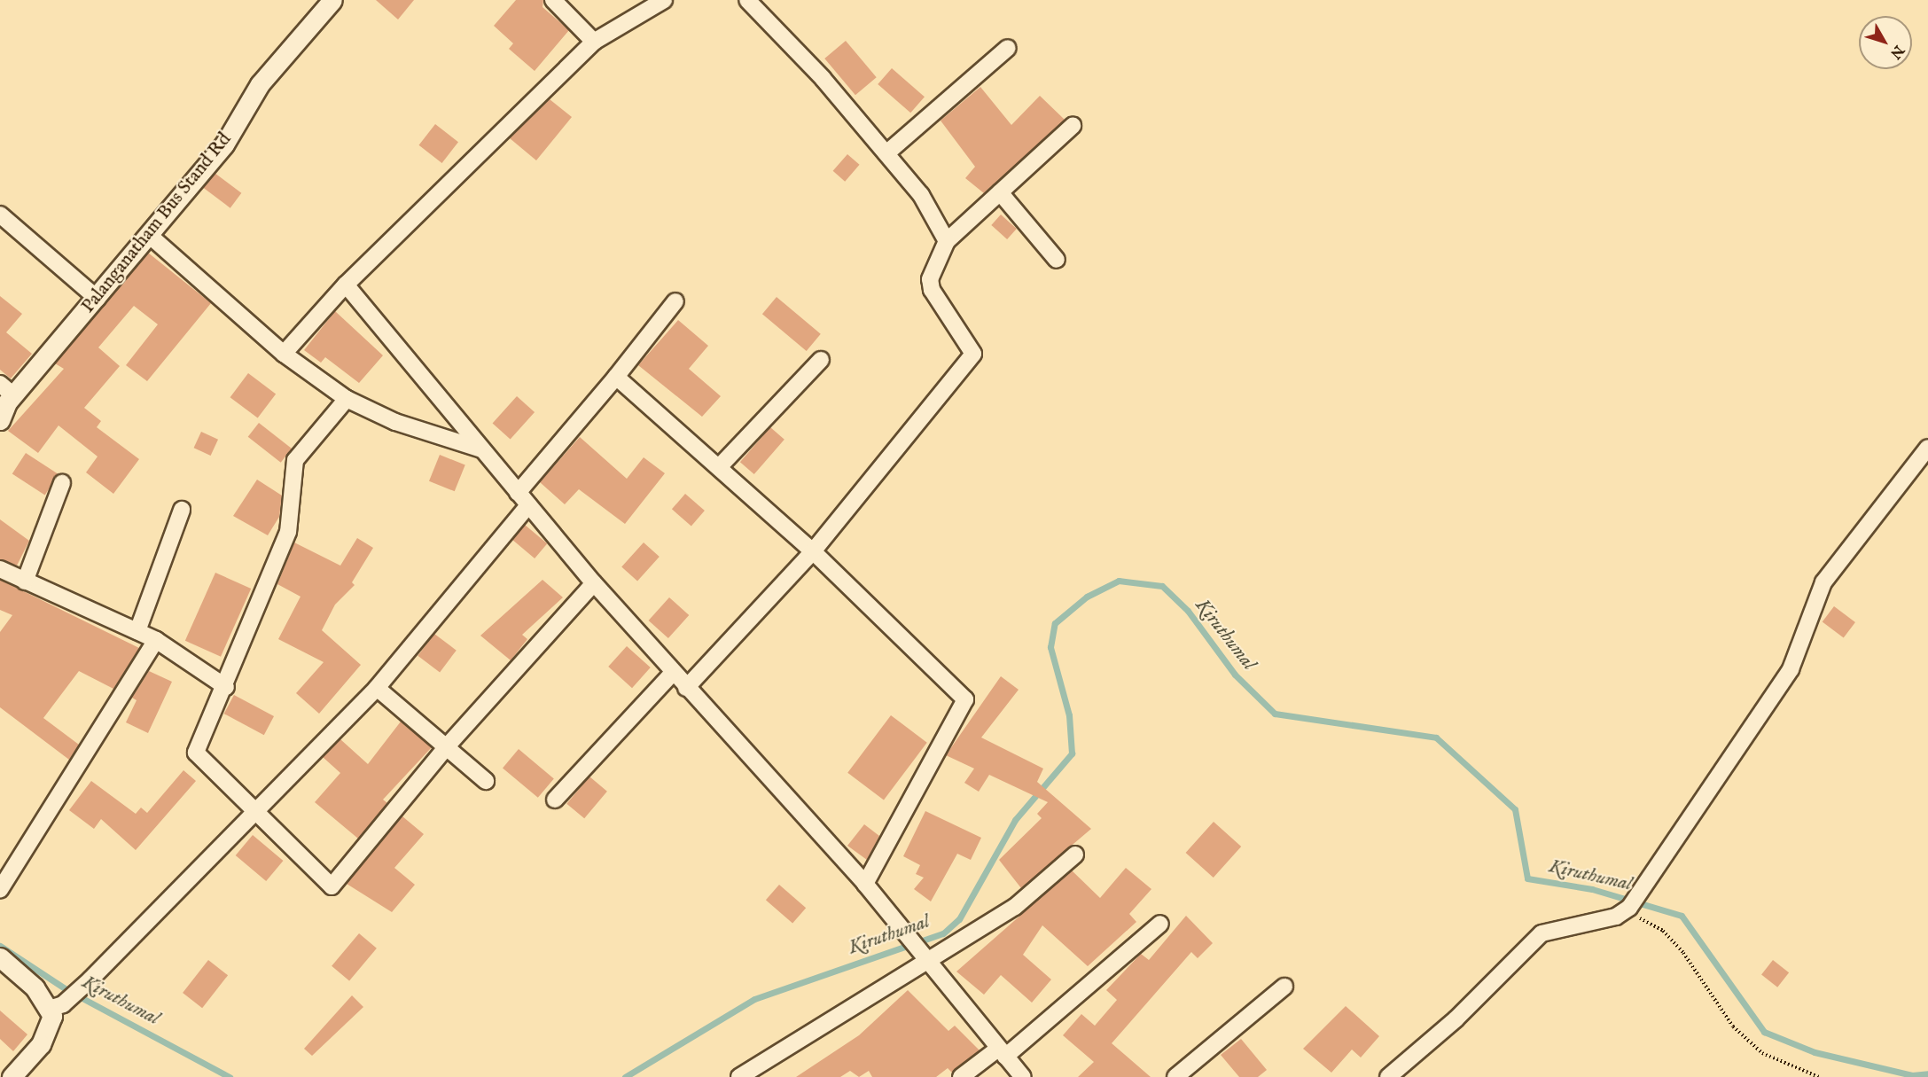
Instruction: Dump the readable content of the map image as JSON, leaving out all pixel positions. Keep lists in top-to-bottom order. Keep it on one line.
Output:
{"streets":{"street":["Palanganatham Bus Stand Rd"]},"water":["Kiruthumal"],"north":"bottom right"}
